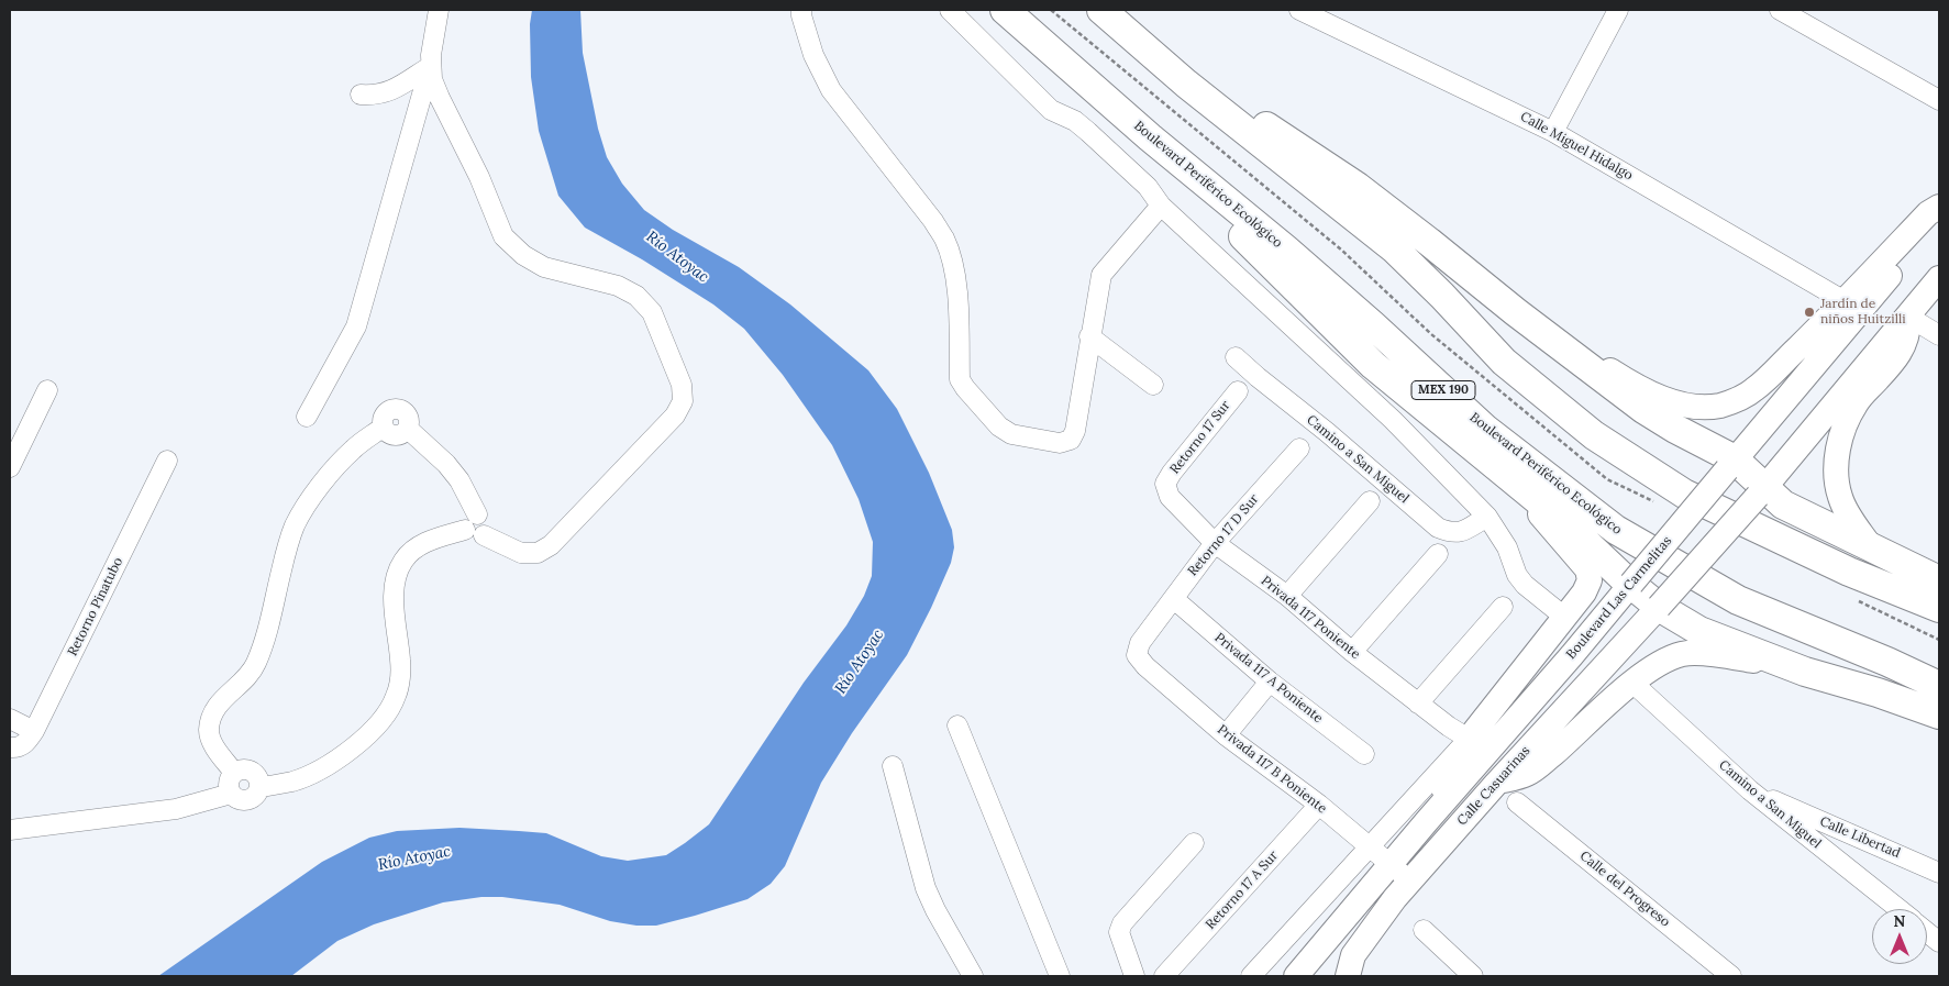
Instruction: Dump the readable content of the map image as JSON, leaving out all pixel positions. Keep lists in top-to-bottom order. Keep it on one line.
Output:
{"streets":{"highway":["Boulevard Periférico Ecológico","MEX 190"],"main road":["Boulevard Las Carmelitas","Calle Casuarinas"],"street":["Calle Miguel Hidalgo","Retorno 17 Sur","Camino a San Miguel","Retorno 17 D Sur","Retorno Pinatubo","Privada 117 Poniente","Privada 117 A Poniente","Privada 117 B Poniente","Calle Libertad","Calle del Progreso","Retorno 17 A Sur"]},"crossings":[["Retorno 17 Sur","Privada 117 Poniente"],["Camino a San Miguel","Calle Libertad"],["Retorno 17 D Sur","Privada 117 Poniente"],["Retorno 17 D Sur","Privada 117 A Poniente"],["Retorno 17 D Sur","Privada 117 B Poniente"],["Boulevard Las Carmelitas","Privada 117 B Poniente"],["Privada 117 B Poniente","Calle Casuarinas"],["Privada 117 B Poniente","Retorno 17 A Sur"]],"water":["Río Atoyac"],"places":["Jardín de niños Huitzilli"],"north":"top"}
